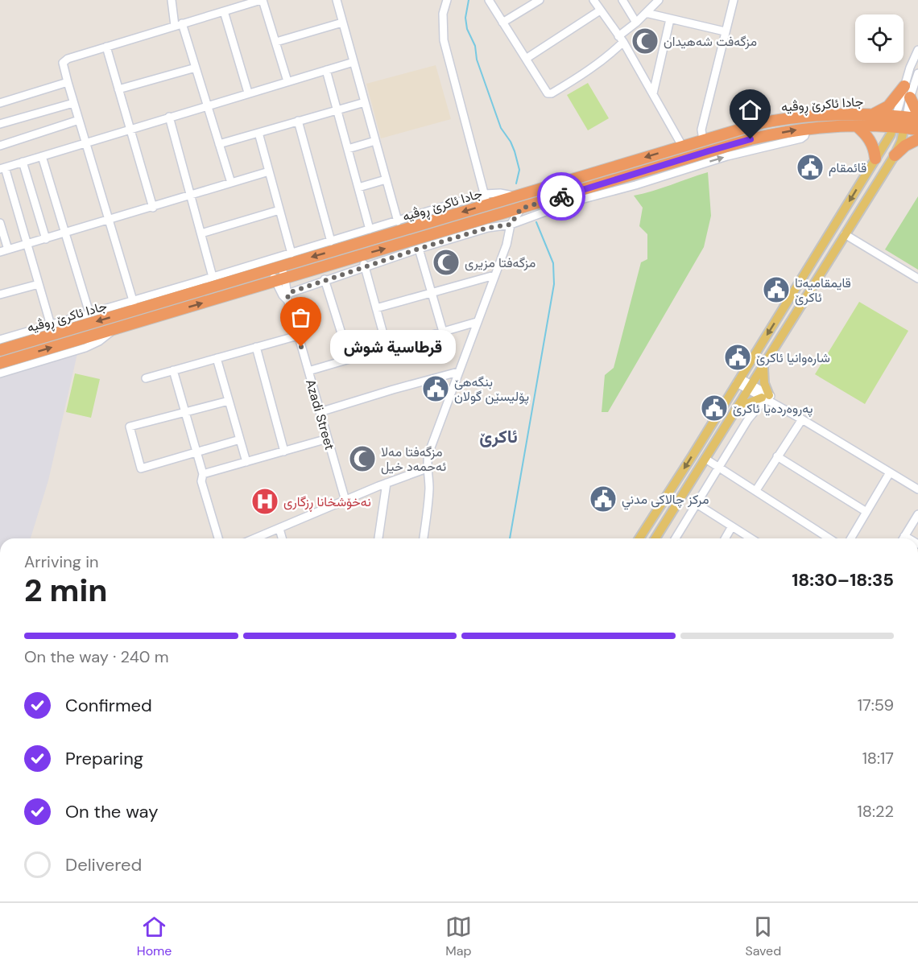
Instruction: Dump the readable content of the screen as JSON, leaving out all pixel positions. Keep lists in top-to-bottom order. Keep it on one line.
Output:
{"streets":{"highway":["جادا ئاکرێ ڕوڤیە"],"street":["Azadi Street"]},"crossings":[["جادا ئاکرێ ڕوڤیە","Azadi Street"]],"districts":["ئاکرێ"],"places":{"mosque":["مزگەفت شه‌هيدان","مزگەفتا مزیری","مزگەفتا مەلا ئەحمەد خیل"],"public building":["قائمقام","قایمقامیەتا ئاکرێ","شارەوانیا ئاکرێ","بنگە‌ھێ پۆلیسێن گولان","پەروەردەیا ئاكرێ","مركز چالاکى مدني"],"other":["قرطاسية شوش"],"hospital":["نەخۆشخانا ڕزگاری"]},"page":{"bubble":"قرطاسية شوش","heading":["2 min","Arriving in","18:30–18:35"],"bar":"On the way · 240 m","list":[["Confirmed","17:59"],["Preparing","18:17"],["On the way","18:22"],"Delivered"],"tabs":["Home","Map","Saved"]}}
